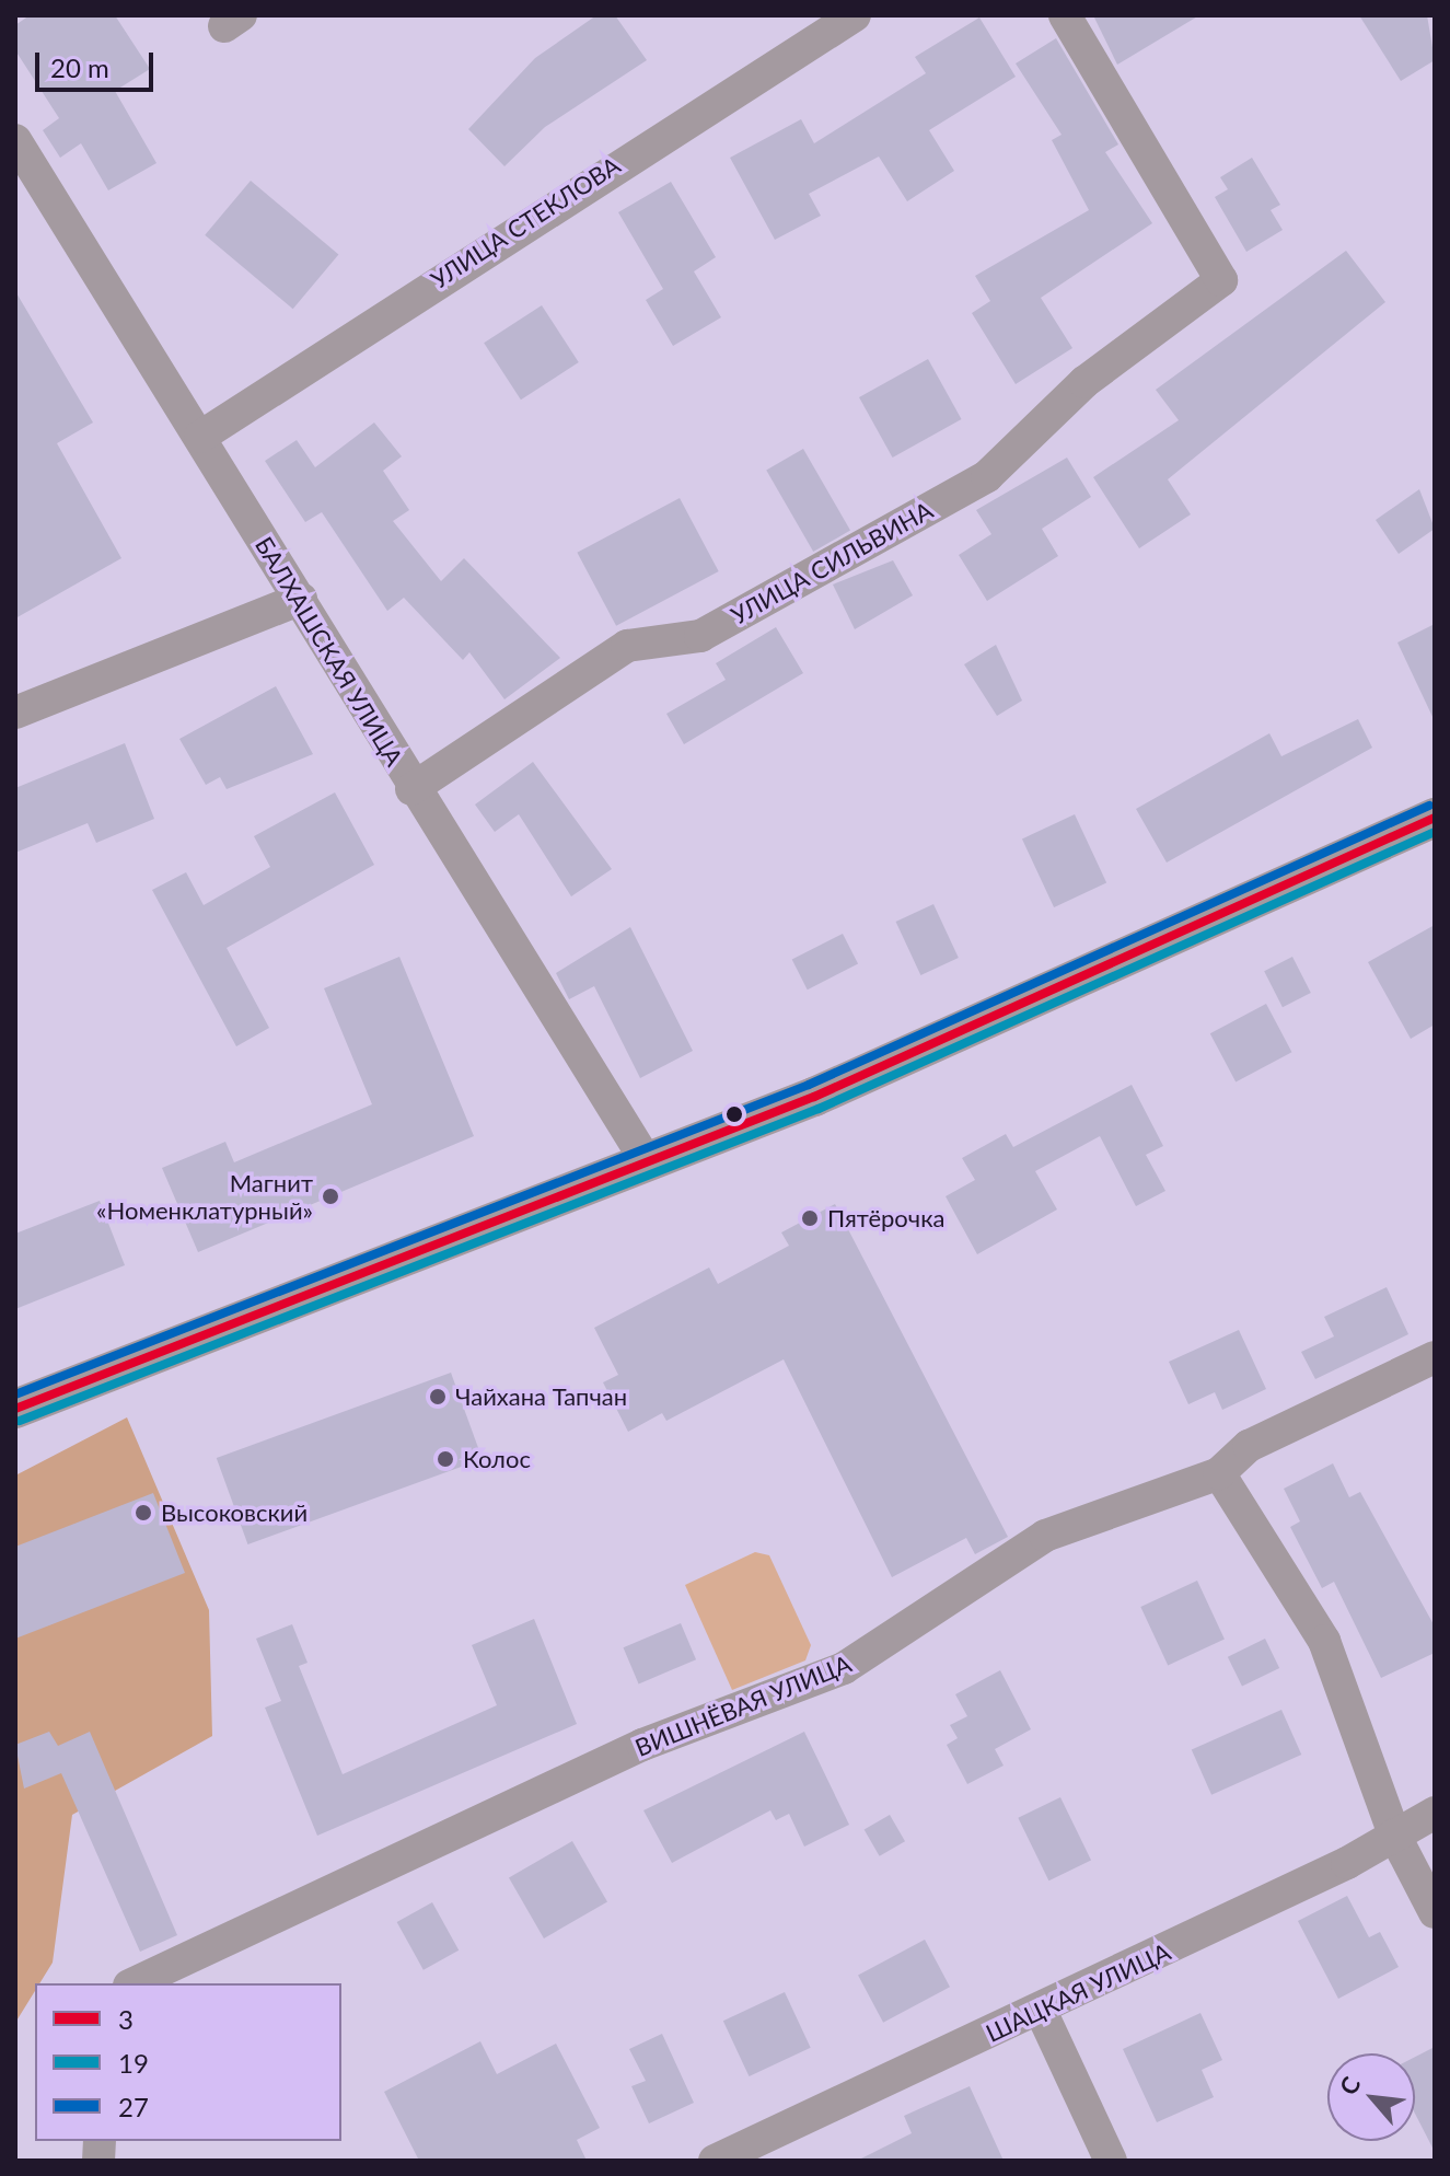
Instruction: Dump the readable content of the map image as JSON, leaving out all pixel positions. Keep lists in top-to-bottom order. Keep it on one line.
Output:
{"streets":{"street":["УЛИЦА СТЕКЛОВА","УЛИЦА СИЛЬВИНА","БАЛХАШСКАЯ УЛИЦА","ВИШНЁВАЯ УЛИЦА","ШАЦКАЯ УЛИЦА"]},"crossings":[["УЛИЦА СТЕКЛОВА","БАЛХАШСКАЯ УЛИЦА"],["УЛИЦА СИЛЬВИНА","БАЛХАШСКАЯ УЛИЦА"]],"places":["Магнит «Номенклатурный»","Пятёрочка","Чайхана Тапчан","Колос","Высоковский"],"lines":["transit line 27","transit line 3","transit line 19"],"legend":["3","19","27"],"scale_bar":"20 m","north":"top left"}
